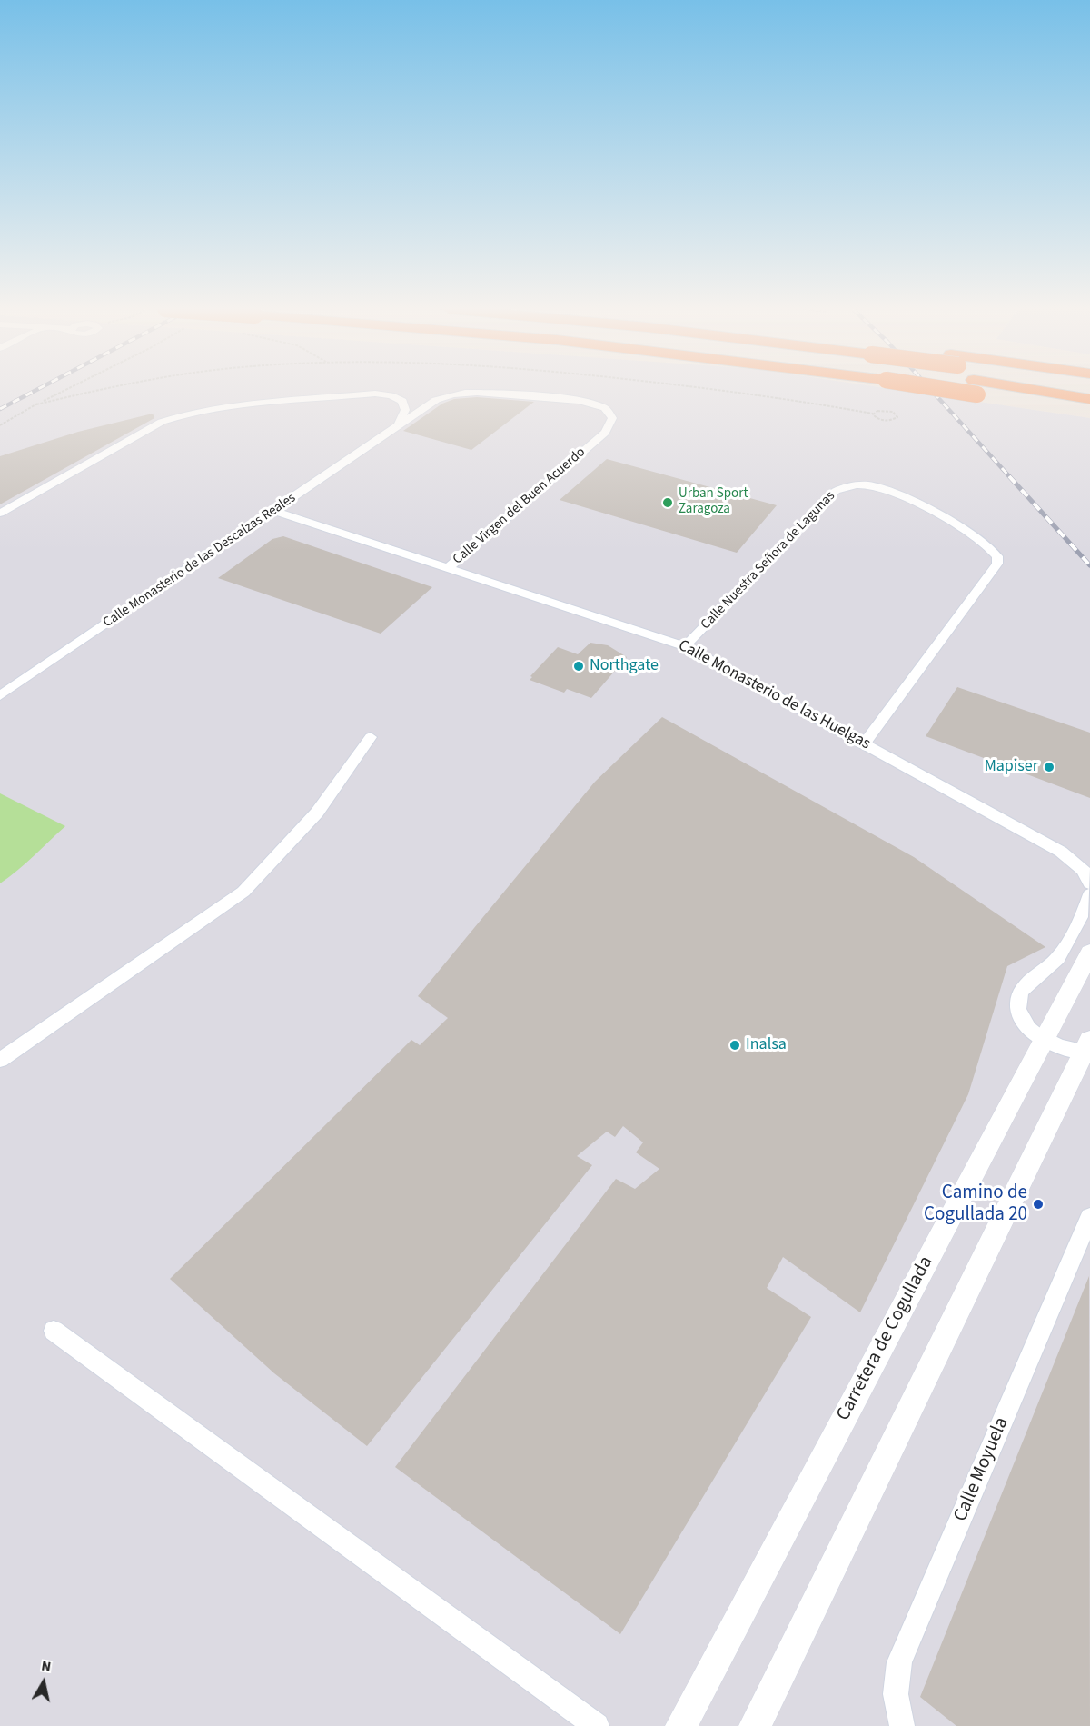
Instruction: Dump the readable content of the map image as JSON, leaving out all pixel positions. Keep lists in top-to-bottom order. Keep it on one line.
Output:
{"streets":{"street":["Calle Virgen del Buen Acuerdo","Calle Monasterio de las Descalzas Reales","Calle Nuestra Señora de Lagunas","Calle Monasterio de las Huelgas","Carretera de Cogullada","Calle Moyuela"]},"crossings":[["Calle Virgen del Buen Acuerdo","Calle Monasterio de las Descalzas Reales"],["Calle Virgen del Buen Acuerdo","Calle Monasterio de las Huelgas"],["Calle Monasterio de las Descalzas Reales","Calle Monasterio de las Huelgas"],["Calle Nuestra Señora de Lagunas","Calle Monasterio de las Huelgas"]],"places":["Urban Sport Zaragoza","Northgate","Mapiser","Inalsa","Camino de Cogullada 20"],"north":"top"}
